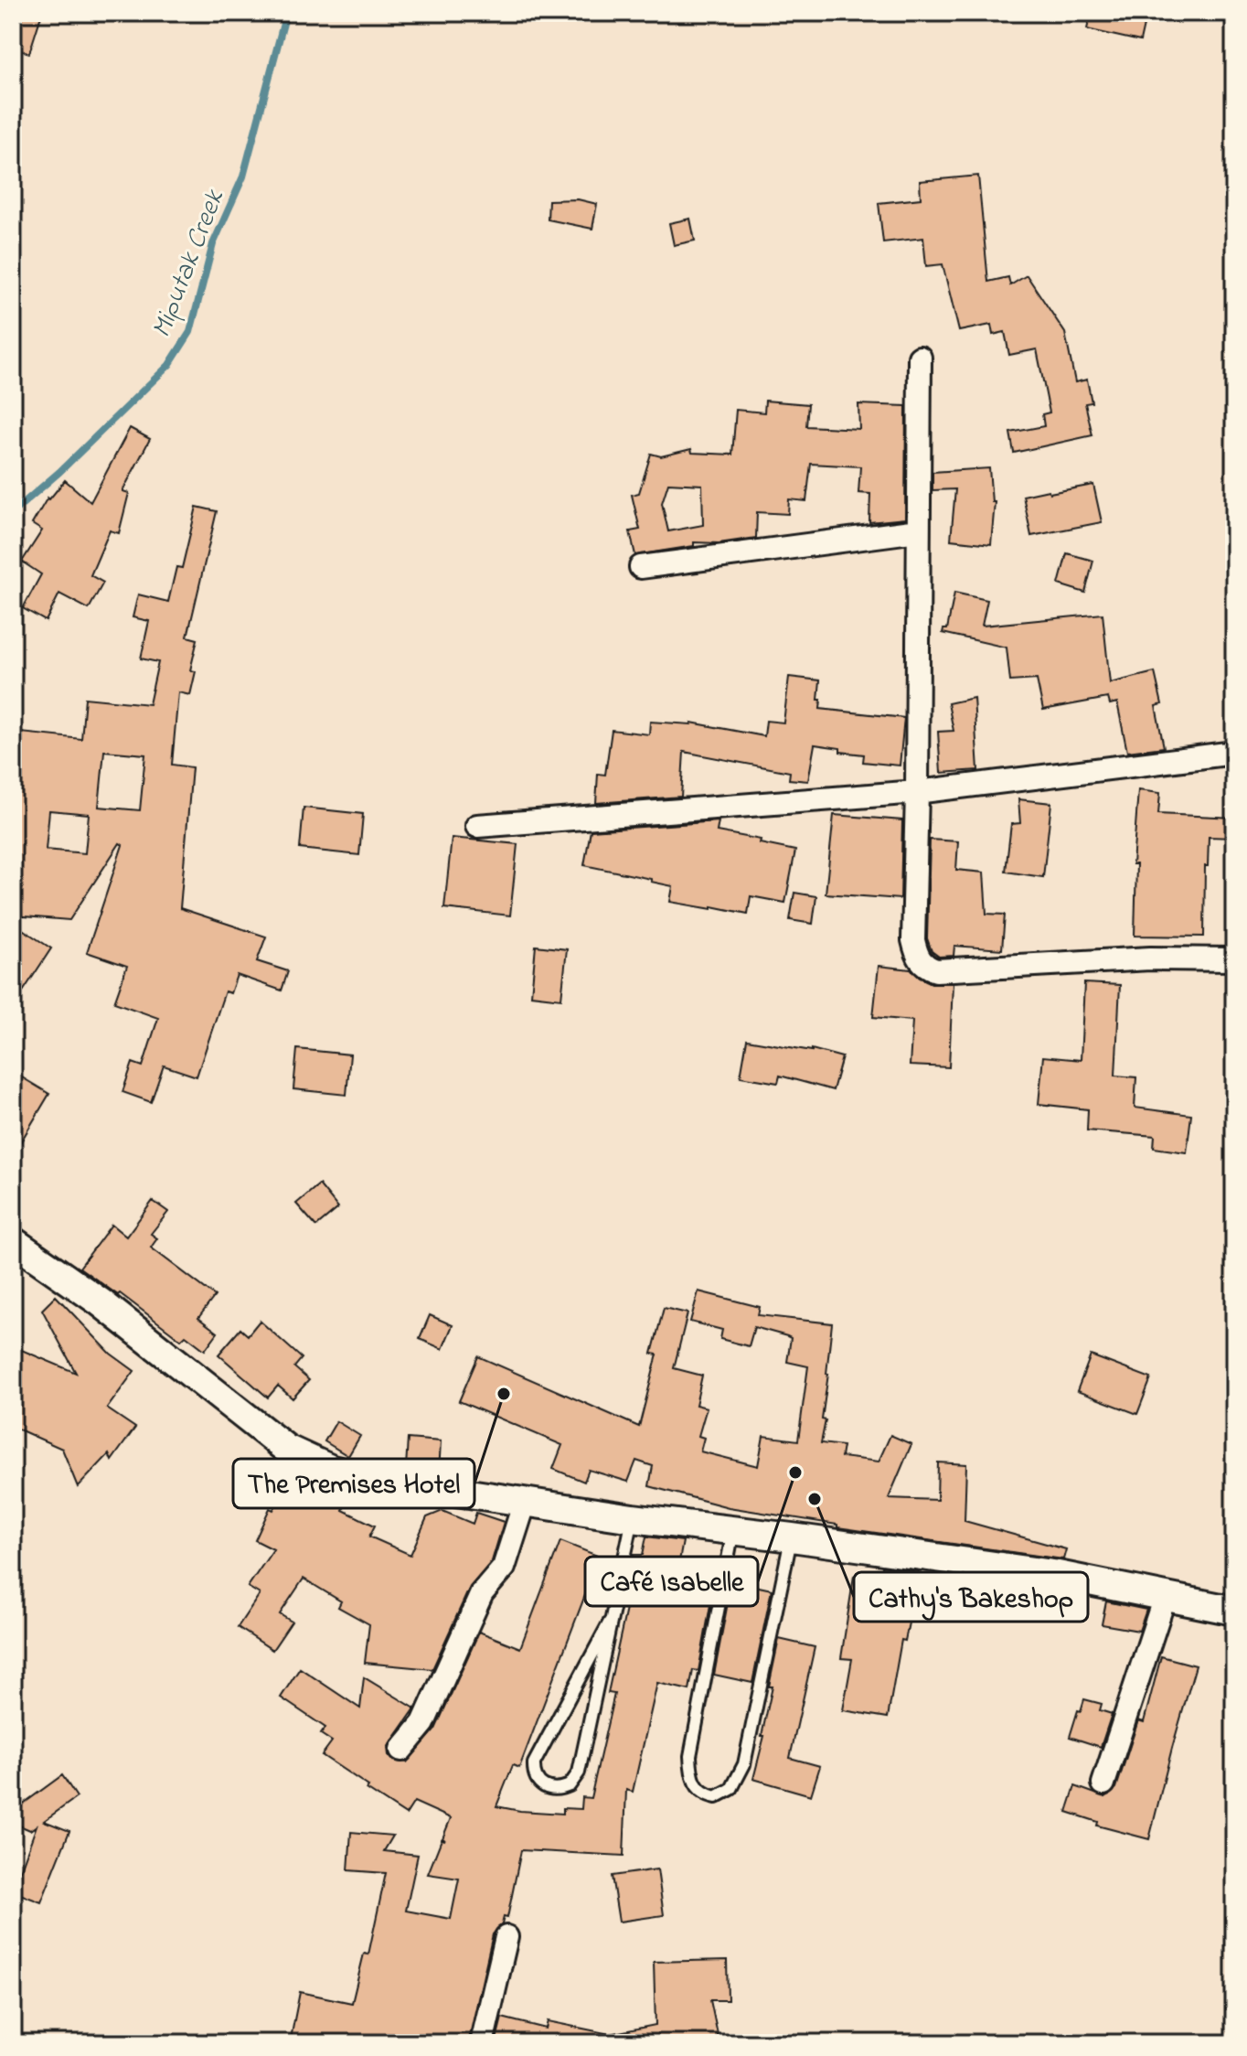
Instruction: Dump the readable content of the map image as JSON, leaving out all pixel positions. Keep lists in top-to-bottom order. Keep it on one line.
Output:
{"water":["Miputak Creek"],"places":["The Premises Hotel","Café Isabelle","Cathy's Bakeshop"]}
